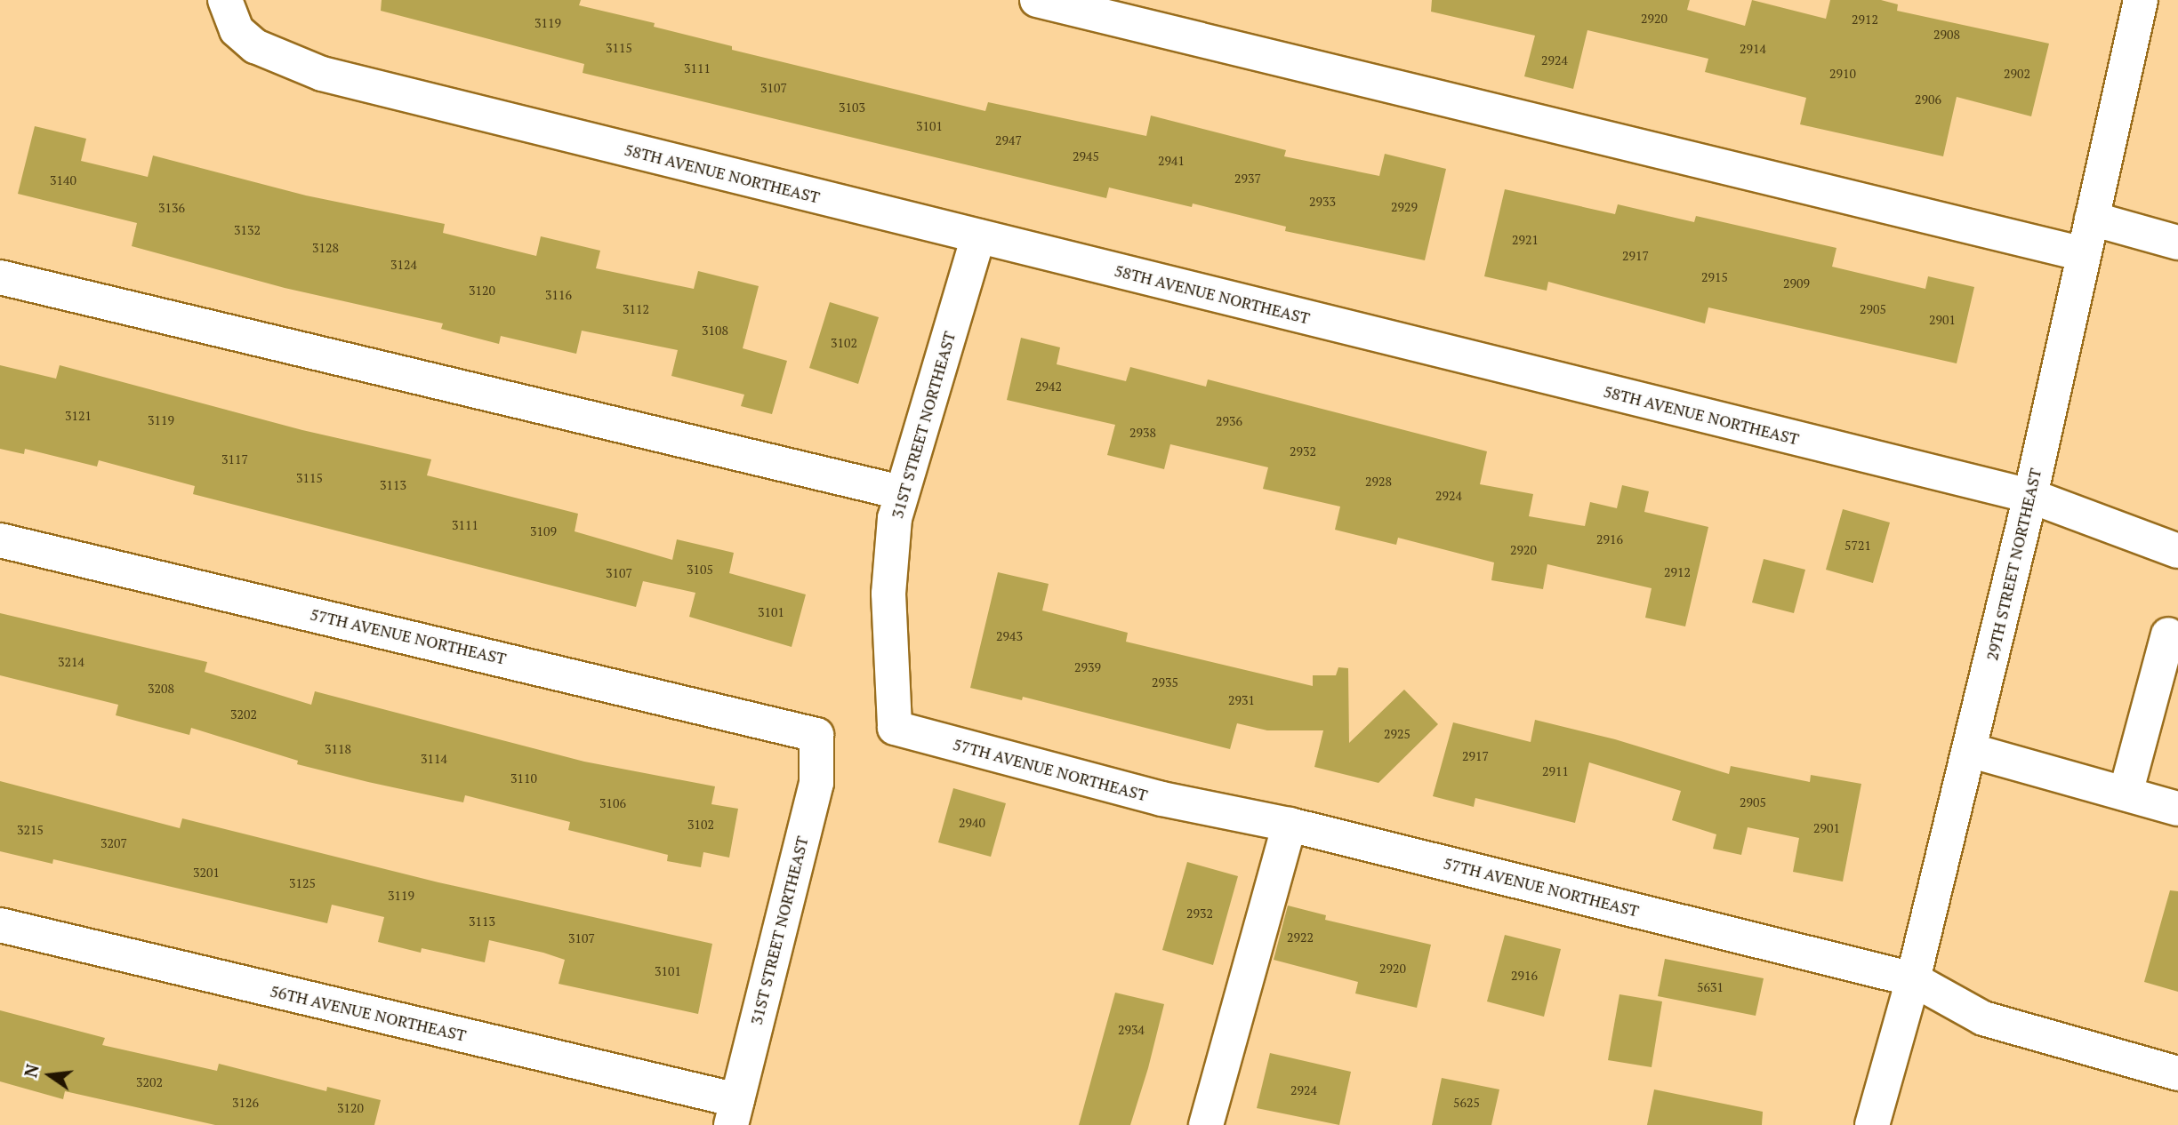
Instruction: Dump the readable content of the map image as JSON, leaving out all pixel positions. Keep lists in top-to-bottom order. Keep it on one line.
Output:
{"streets":{"street":["58TH AVENUE NORTHEAST","31ST STREET NORTHEAST","29TH STREET NORTHEAST","57TH AVENUE NORTHEAST","56TH AVENUE NORTHEAST"]},"crossings":[["58TH AVENUE NORTHEAST","31ST STREET NORTHEAST"],["58TH AVENUE NORTHEAST","29TH STREET NORTHEAST"],["31ST STREET NORTHEAST","57TH AVENUE NORTHEAST"],["31ST STREET NORTHEAST","56TH AVENUE NORTHEAST"],["29TH STREET NORTHEAST","57TH AVENUE NORTHEAST"]],"house_numbers":["2920","2912","3119","2908","3115","2914","2924","3111","2910","2902","3107","2906","3103","3101","2947","2945","2941","2937","3140","2933","2929","3136","3132","2921","3128","2917","3124","2915","2909","3120","3116","3112","2905","2901","3108","3102","2942","3121","3119","2936","2938","2932","3117","3115","2928","3113","2924","3111","3109","2916","5721","2920","3105","2912","3107","3101","2943","3214","2939","2935","3208","2931","3202","2925","3118","2917","3114","2911","3110","2905","3106","2940","3102","2901","3215","3207","3201","3125","3119","2932","3113","2922","3107","2920","3101","2916","5631","2934","3202","2924","3126","5625","3120"],"north":"left"}
